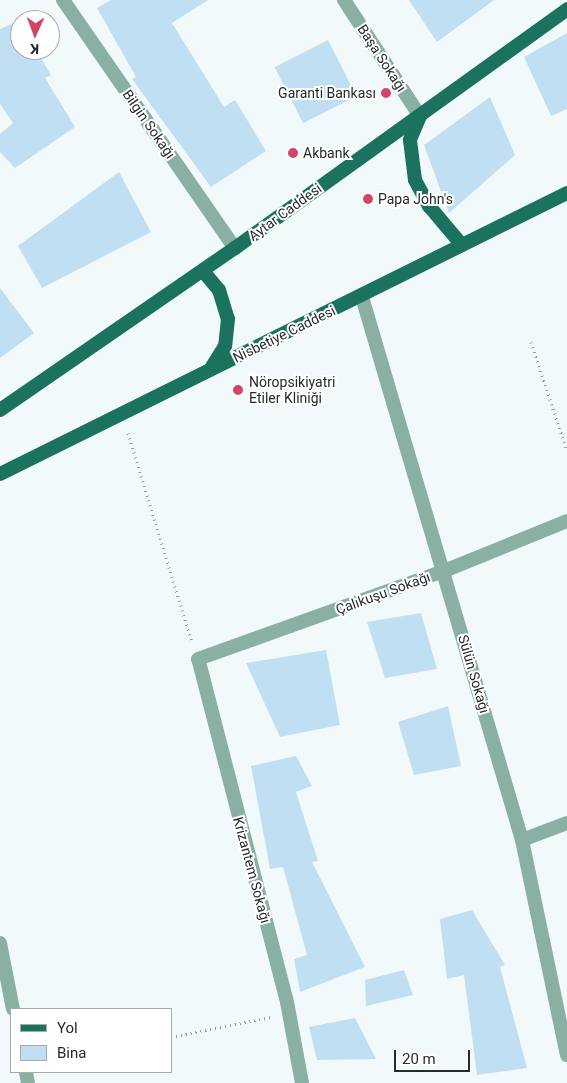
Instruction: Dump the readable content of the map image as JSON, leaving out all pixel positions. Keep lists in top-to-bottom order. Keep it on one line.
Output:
{"streets":{"main road":["Aytar Caddesi","Nisbetiye Caddesi"],"street":["Başa Sokağı","Bilgin Sokağı","Çalıkuşu Sokağı","Sülün Sokağı","Krizantem Sokağı"]},"crossings":[["Başa Sokağı","Aytar Caddesi"],["Bilgin Sokağı","Aytar Caddesi"],["Nisbetiye Caddesi","Sülün Sokağı"],["Çalıkuşu Sokağı","Sülün Sokağı"],["Çalıkuşu Sokağı","Krizantem Sokağı"]],"places":["Garanti Bankası","Akbank","Papa John's","Nöropsikiyatri Etiler Kliniği"],"legend":["Yol","Bina"],"scale_bar":"20 m","north":"bottom"}
